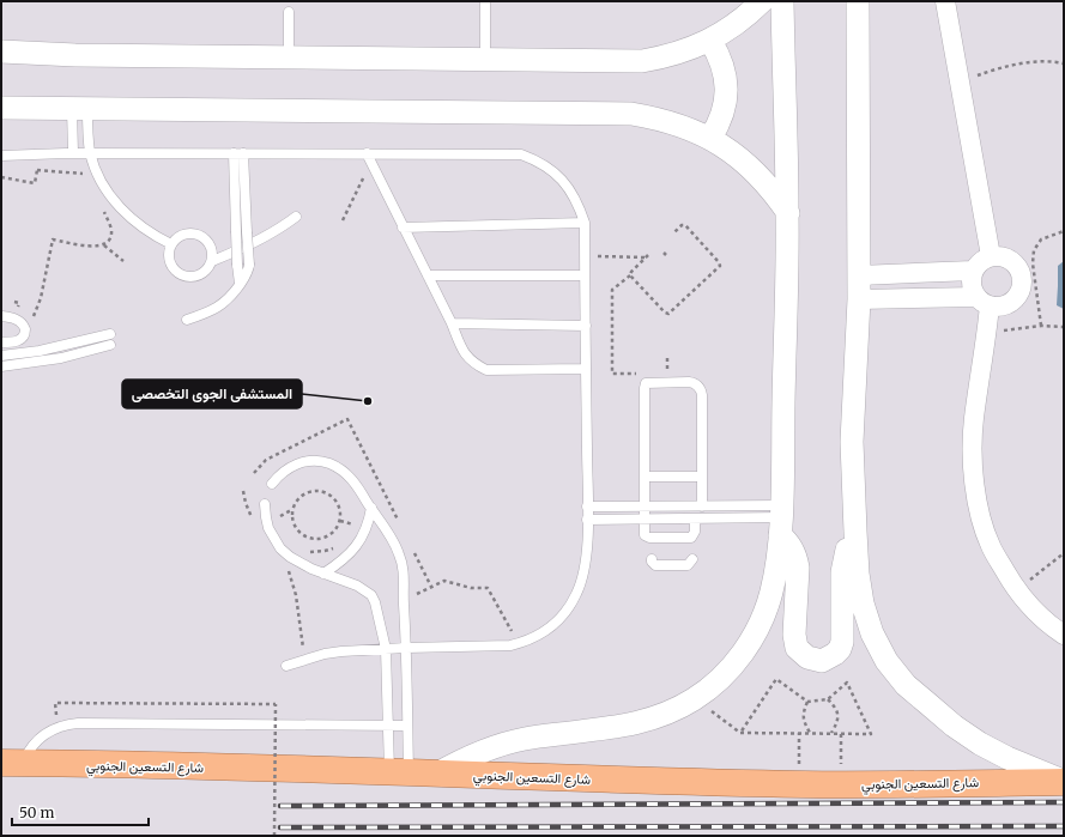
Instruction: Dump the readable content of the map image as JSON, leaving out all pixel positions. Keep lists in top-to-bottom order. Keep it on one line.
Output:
{"streets":{"highway":["شارع التسعين الجنوبي"]},"places":["المستشفى الجوى التخصصى"],"scale_bar":"50 m"}
